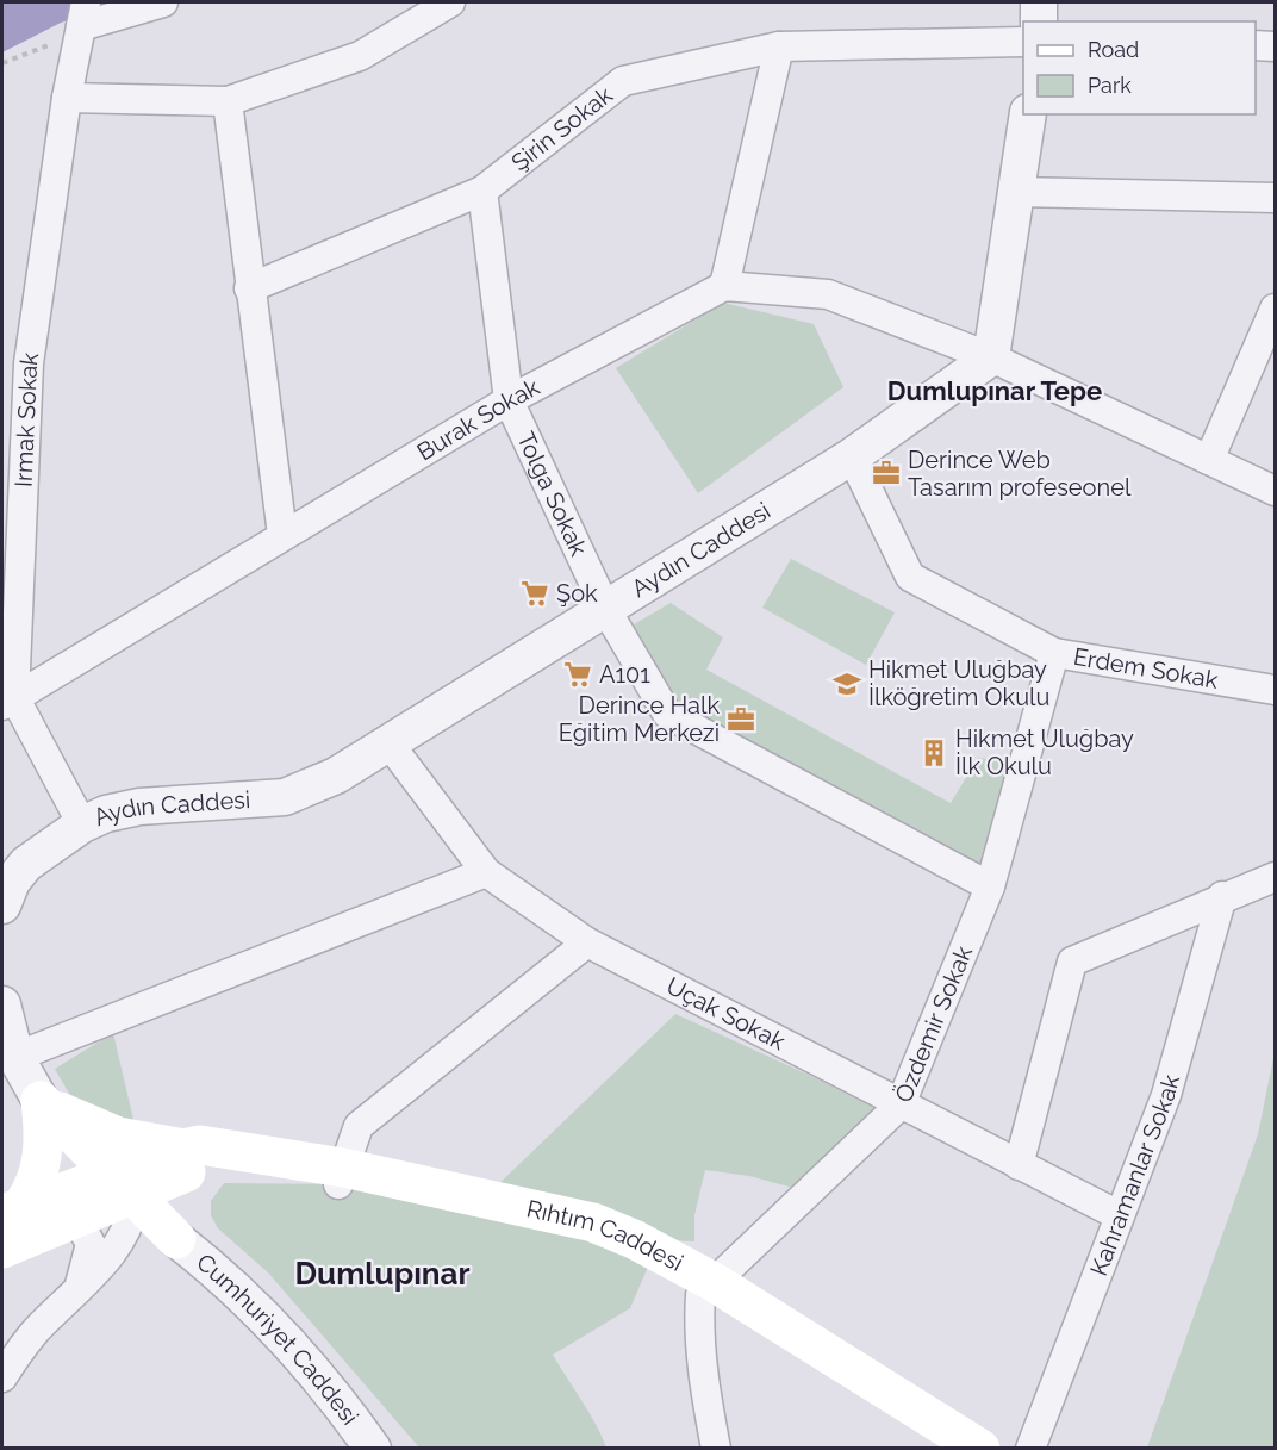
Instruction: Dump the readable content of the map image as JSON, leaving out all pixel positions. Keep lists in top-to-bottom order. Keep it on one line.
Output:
{"streets":{"main road":["Rıhtım Caddesi"],"street":["Şirin Sokak","Irmak Sokak","Burak Sokak","Tolga Sokak","Aydın Caddesi","Erdem Sokak","Uçak Sokak","Özdemir Sokak","Kahramanlar Sokak","Cumhuriyet Caddesi"]},"crossings":[["Şirin Sokak","Tolga Sokak"],["Irmak Sokak","Burak Sokak"],["Burak Sokak","Tolga Sokak"],["Tolga Sokak","Aydın Caddesi"],["Tolga Sokak","Özdemir Sokak"],["Aydın Caddesi","Erdem Sokak"],["Aydın Caddesi","Uçak Sokak"],["Erdem Sokak","Özdemir Sokak"],["Uçak Sokak","Özdemir Sokak"],["Uçak Sokak","Kahramanlar Sokak"],["Özdemir Sokak","Rıhtım Caddesi"]],"districts":["Dumlupınar Tepe","Dumlupınar"],"places":{"office":["Derince Web Tasarım profeseonel","Derince Halk Eğitim Merkezi"],"supermarket":["Şok","A101"],"school or university":["Hikmet Uluğbay İlköğretim Okulu"],"building":["Hikmet Uluğbay İlk Okulu"]},"legend":["Road","Park"]}
